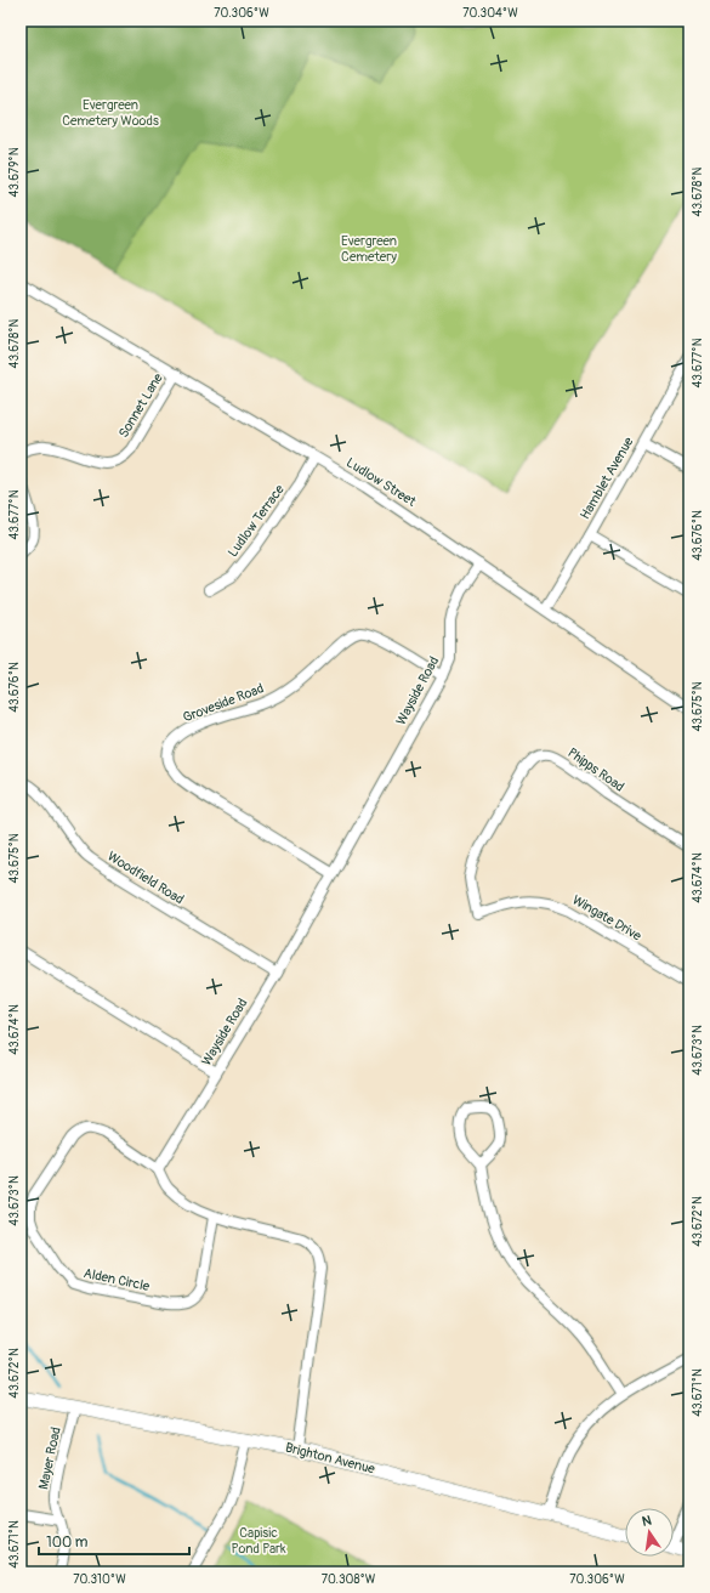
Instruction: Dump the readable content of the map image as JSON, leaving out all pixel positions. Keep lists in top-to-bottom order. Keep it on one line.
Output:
{"streets":{"main road":["Brighton Avenue"],"street":["Sonnet Lane","Hamblet Avenue","Ludlow Street","Ludlow Terrace","Wayside Road","Groveside Road","Phipps Road","Woodfield Road","Wingate Drive","Alden Circle","Mayer Road"]},"crossings":[["Sonnet Lane","Ludlow Street"],["Hamblet Avenue","Ludlow Street"],["Ludlow Street","Ludlow Terrace"],["Ludlow Street","Wayside Road"],["Wayside Road","Groveside Road"],["Wayside Road","Woodfield Road"],["Wayside Road","Alden Circle"],["Phipps Road","Wingate Drive"],["Mayer Road","Brighton Avenue"]],"parks":["Evergreen Cemetery Woods","Evergreen Cemetery","Capisic Pond Park"],"scale_bar":"100 m","north":"top","coordinates":["70.306°W","70.304°W","43.679°N","43.678°N","43.677°N","43.676°N","43.675°N","43.674°N","43.673°N","43.672°N","43.671°N","70.310°W","70.308°W"]}
